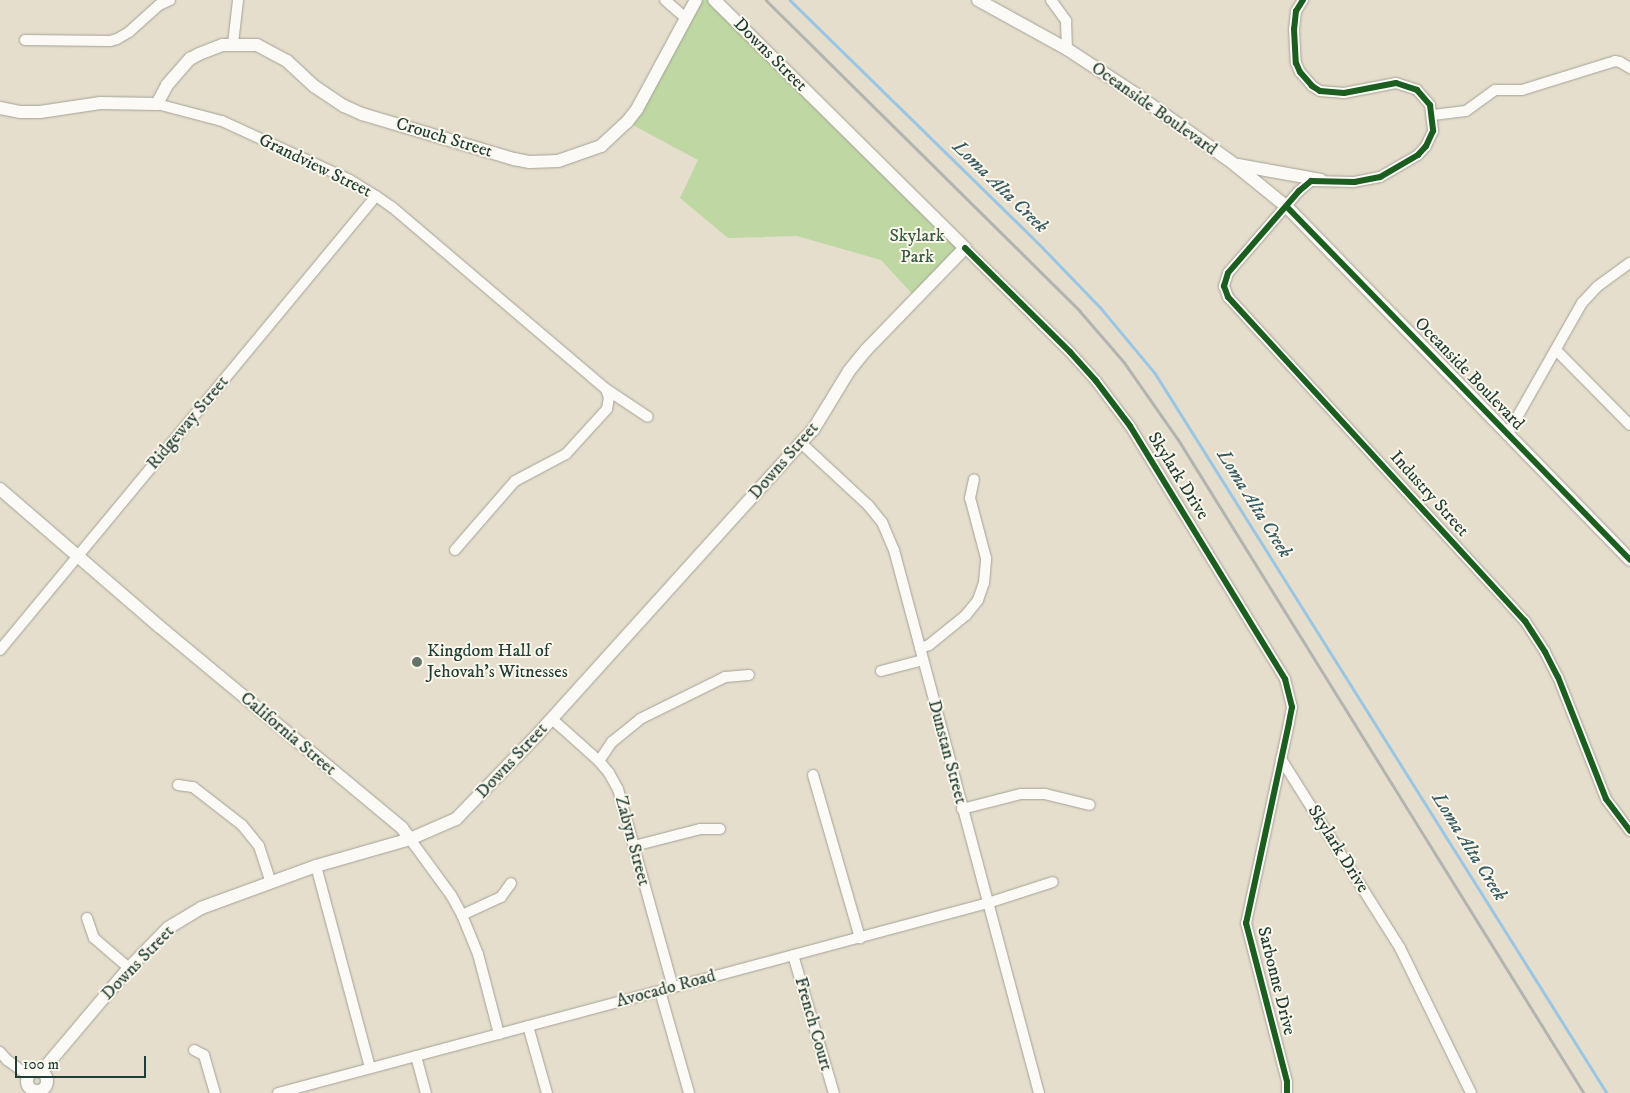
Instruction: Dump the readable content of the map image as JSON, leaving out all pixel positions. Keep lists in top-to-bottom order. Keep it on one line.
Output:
{"streets":{"main road":["Downs Street","Oceanside Boulevard","Crouch Street","Grandview Street","California Street"],"street":["Ridgeway Street","Skylark Drive","Industry Street","Dunstan Street","Zabyn Street","Sarbonne Drive","Avocado Road","French Court"]},"crossings":[["Downs Street","Skylark Drive"],["Downs Street","California Street"],["Downs Street","Dunstan Street"],["Downs Street","Zabyn Street"],["Oceanside Boulevard","Industry Street"],["Crouch Street","Grandview Street"],["Grandview Street","Ridgeway Street"],["Ridgeway Street","California Street"],["Skylark Drive","Sarbonne Drive"],["California Street","Avocado Road"],["Dunstan Street","Avocado Road"],["Zabyn Street","Avocado Road"],["Avocado Road","French Court"]],"water":["Loma Alta Creek"],"parks":["Skylark Park"],"places":["Kingdom Hall of Jehovah's Witnesses"],"scale_bar":"100 m"}
